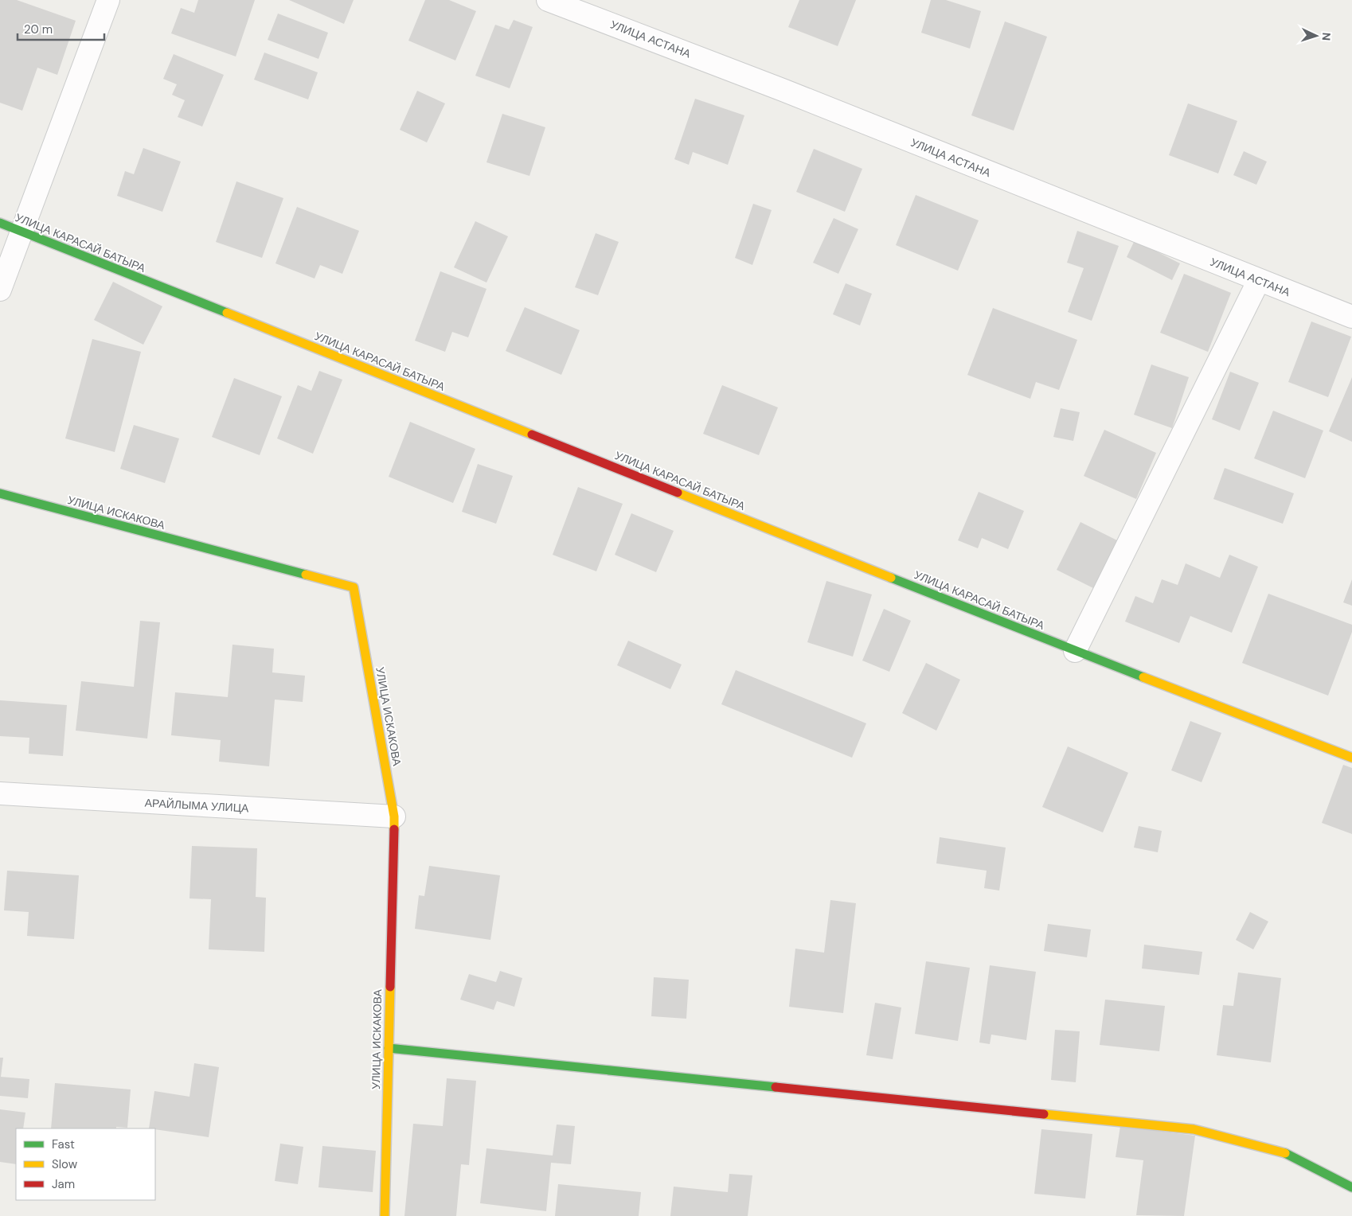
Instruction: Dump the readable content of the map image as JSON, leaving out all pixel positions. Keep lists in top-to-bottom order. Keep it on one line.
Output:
{"streets":{"street":["УЛИЦА АСТАНА","УЛИЦА КАРАСАЙ БАТЫРА","УЛИЦА ИСКАКОВА","АРАЙЛЫМА УЛИЦА"]},"crossings":[["УЛИЦА ИСКАКОВА","АРАЙЛЫМА УЛИЦА"]],"legend":["Fast","Slow","Jam"],"scale_bar":"20 m","north":"right"}
